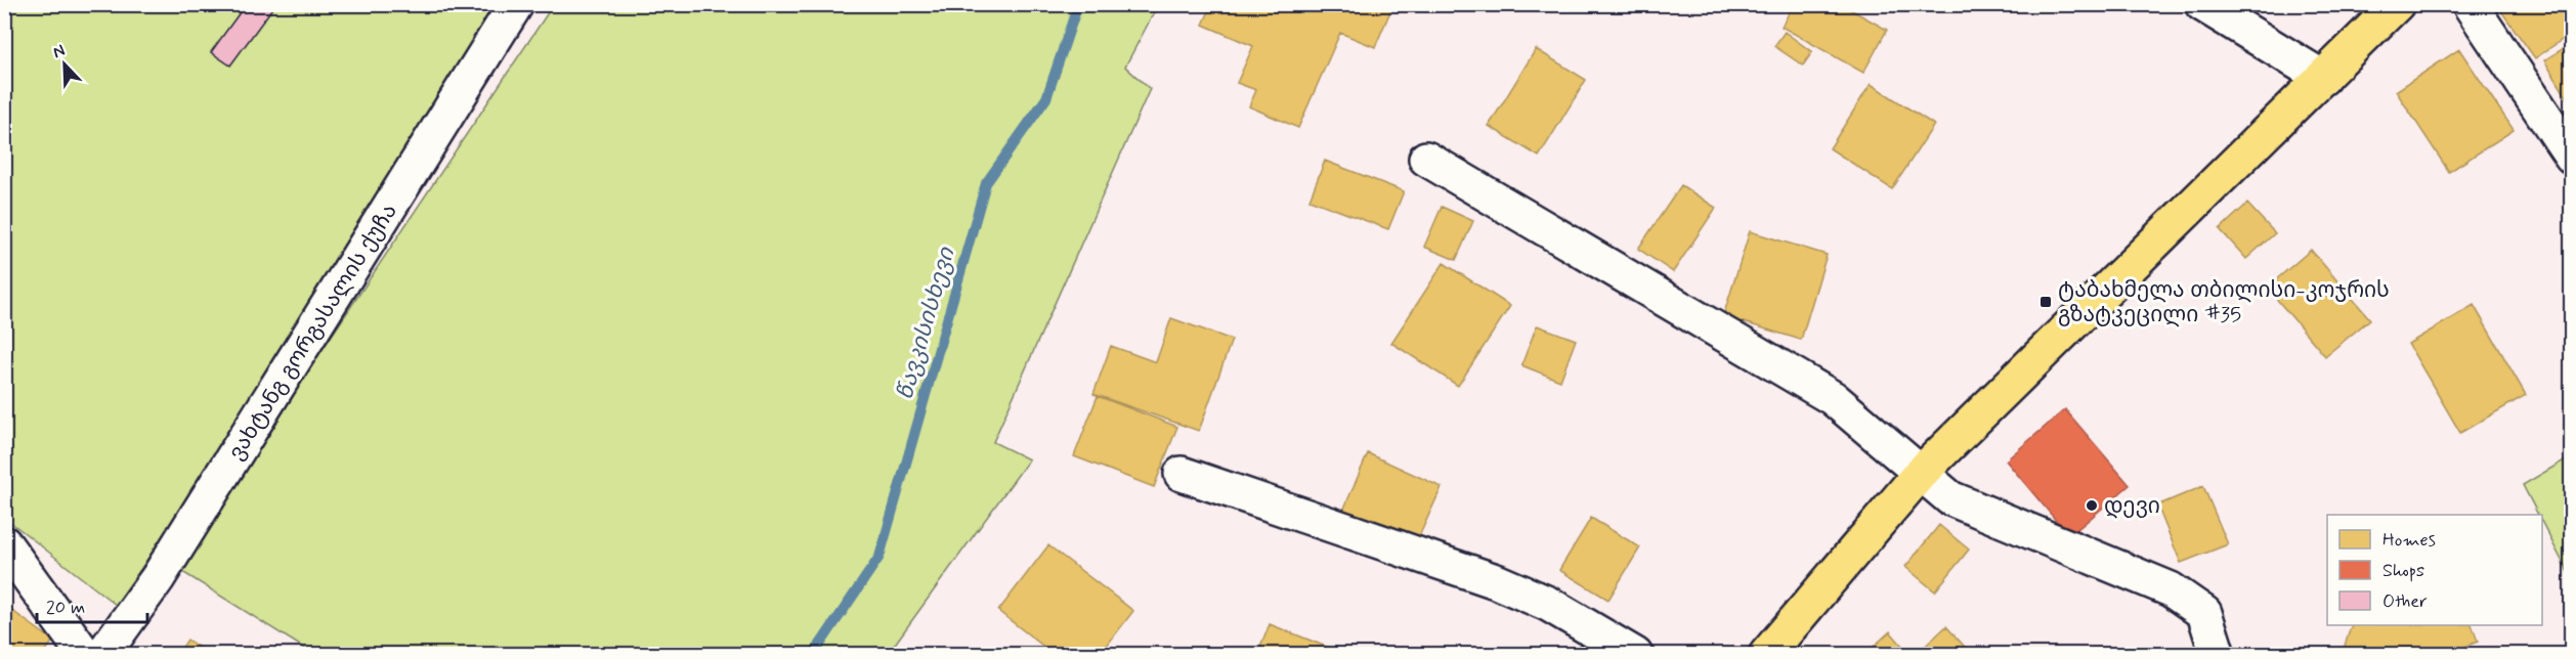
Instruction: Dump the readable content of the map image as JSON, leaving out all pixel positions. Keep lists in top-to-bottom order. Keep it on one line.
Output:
{"streets":{"street":["ვახტანგ გორგასალის ქუჩა"]},"water":["წავკისისხევი"],"places":{"transit":["ტაბახმელა თბილისი-კოჯრის გზატკეცილი #35"],"other":["დევი"]},"legend":["Homes","Shops","Other"],"scale_bar":"20 m","north":"top left"}
